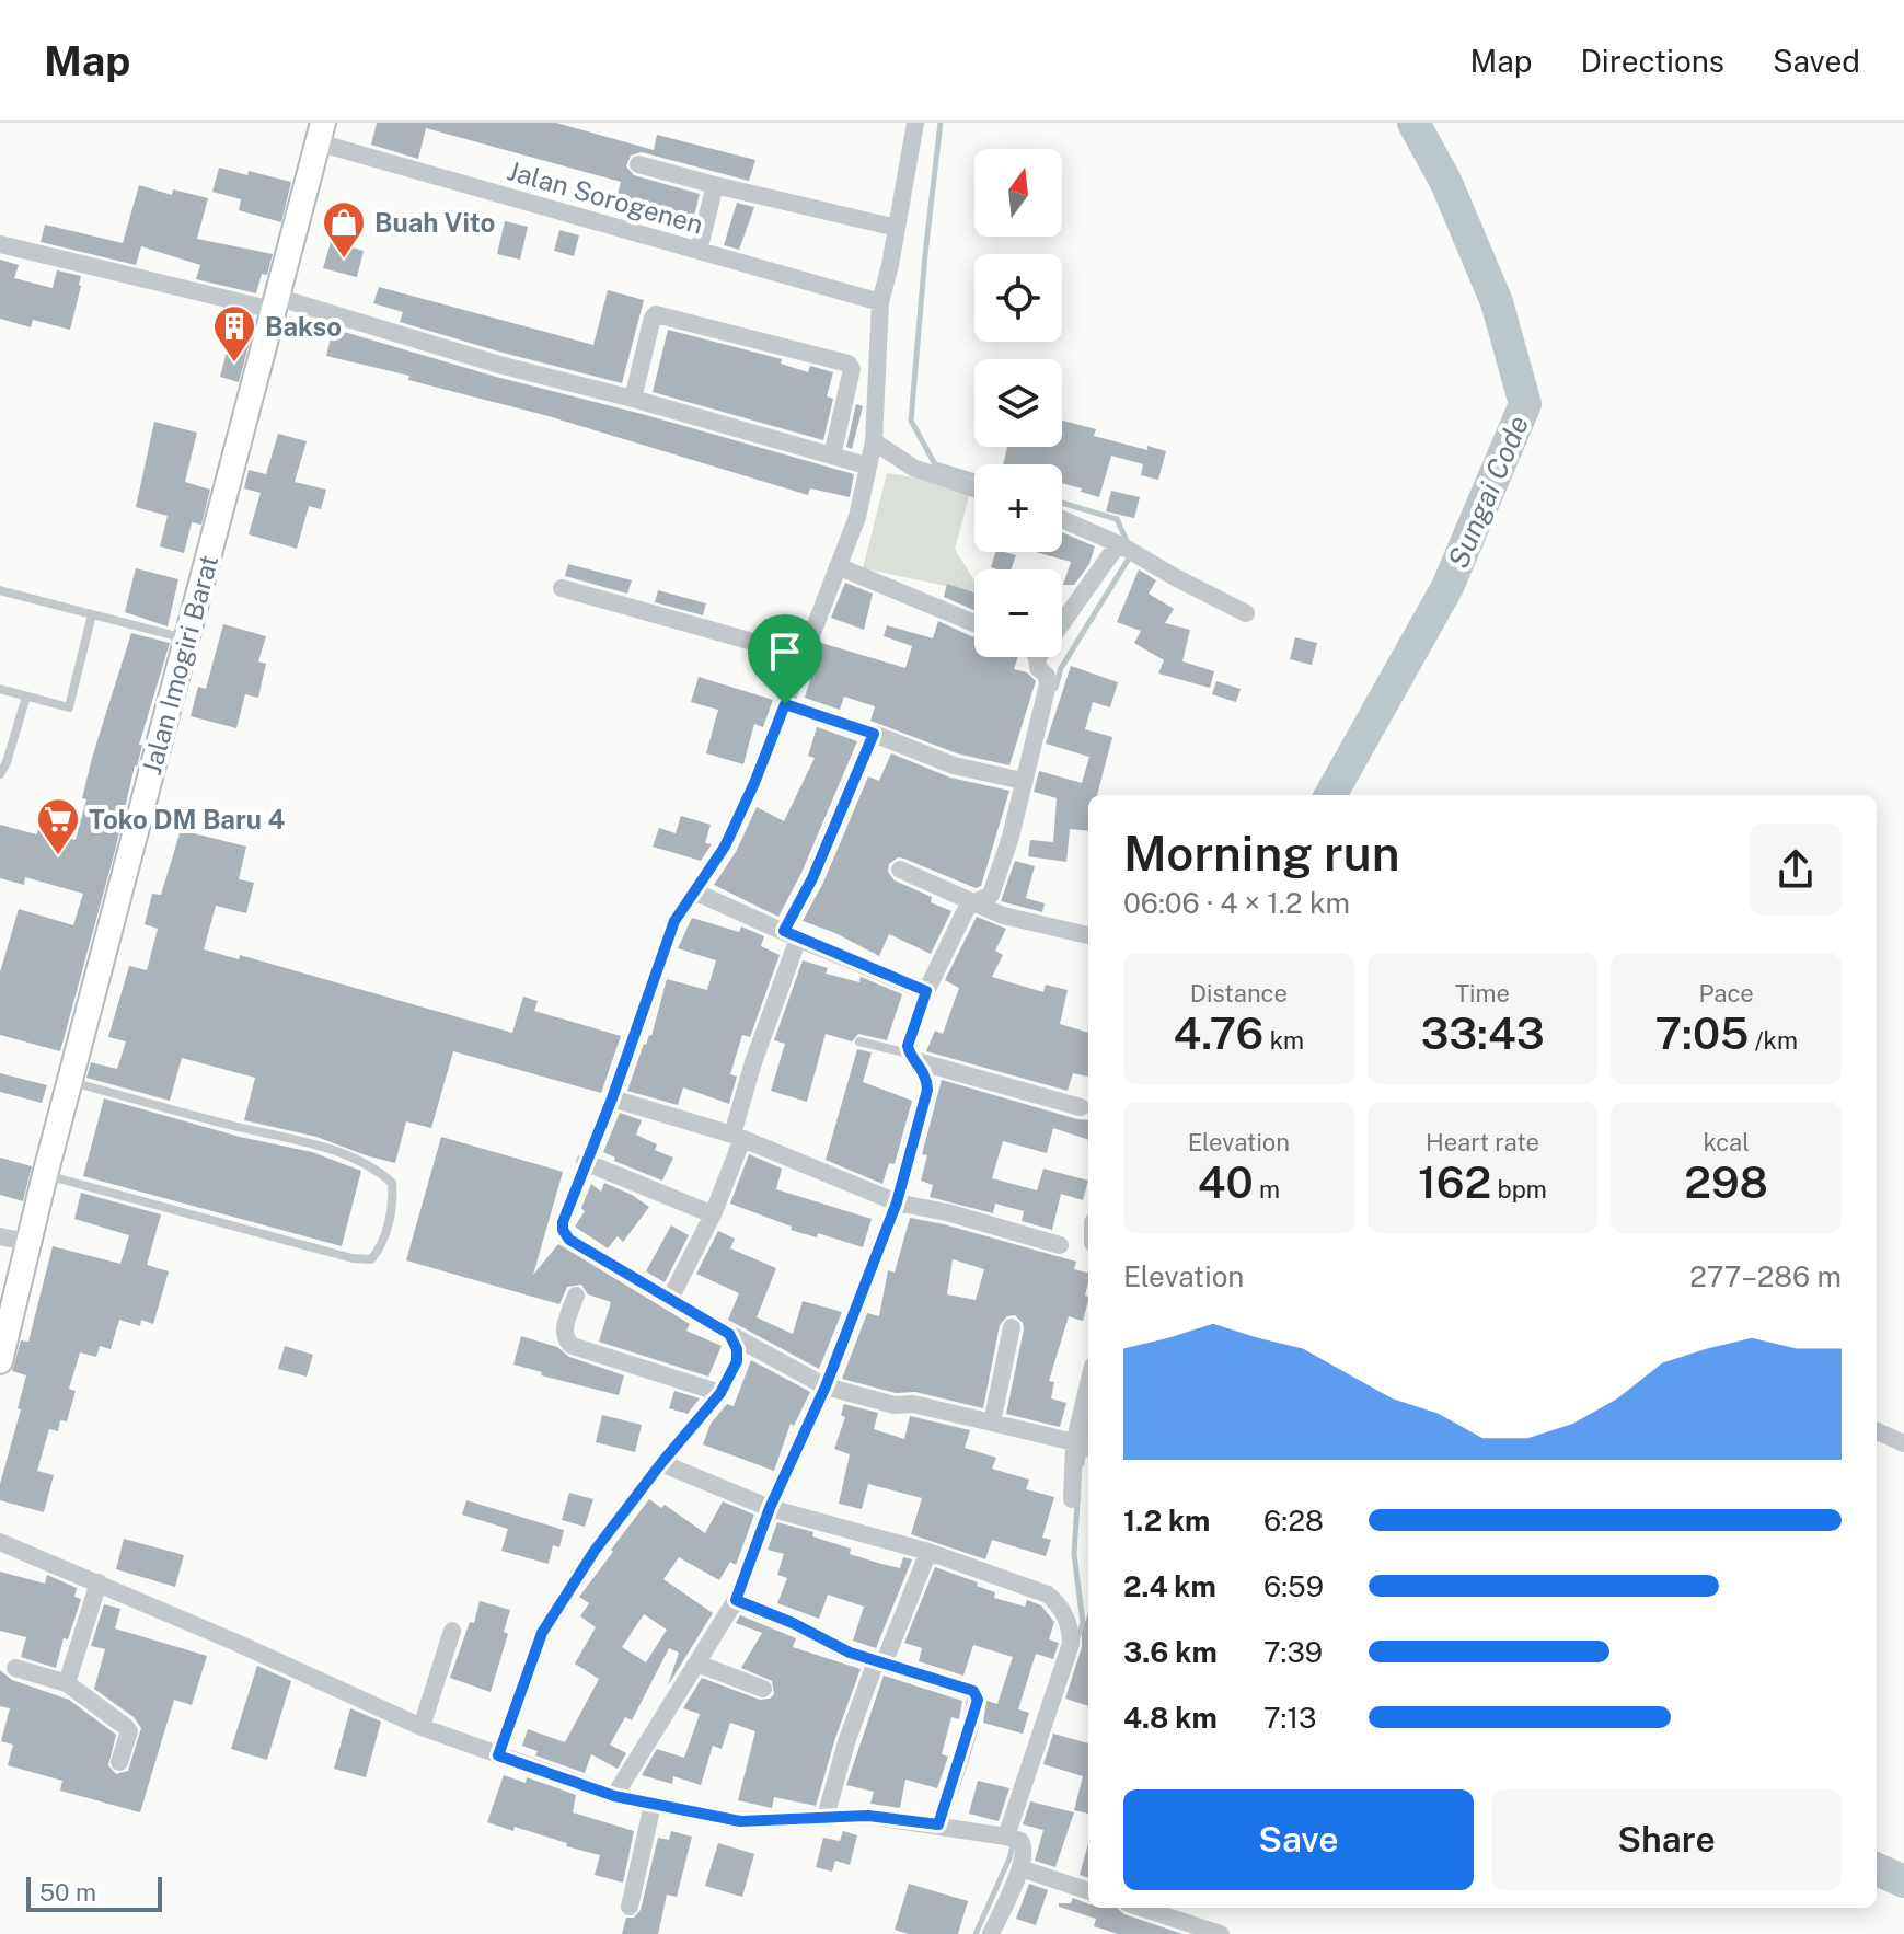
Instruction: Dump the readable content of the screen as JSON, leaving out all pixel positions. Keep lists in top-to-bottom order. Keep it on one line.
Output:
{"streets":{"main road":["Jalan Imogiri Barat"],"street":["Jalan Sorogenen"]},"crossings":[["Jalan Sorogenen","Jalan Imogiri Barat"]],"water":["Sungai Code"],"places":{"shop":["Buah Vito"],"building":["Bakso"],"supermarket":["Toko DM Baru 4"]},"scale_bar":"50 m","north":"top","page":{"header":"Map","nav":["Map","Directions","Saved"],"map_buttons":["+","−"],"heading":["Morning run","06:06 · 4 × 1.2 km"],"stats":[["Distance","4.76 km"],["Time","33:43"],["Pace","7:05 /km"],["Elevation","40 m"],["Heart rate","162 bpm"],["kcal","298"]],"chart":["Elevation","277–286 m"],"list":[{"name":"1.2 km","note":"6:28"},{"name":"2.4 km","note":"6:59"},{"name":"3.6 km","note":"7:39"},{"name":"4.8 km","note":"7:13"}],"buttons":["Save","Share"],"scale":"50 m"}}
